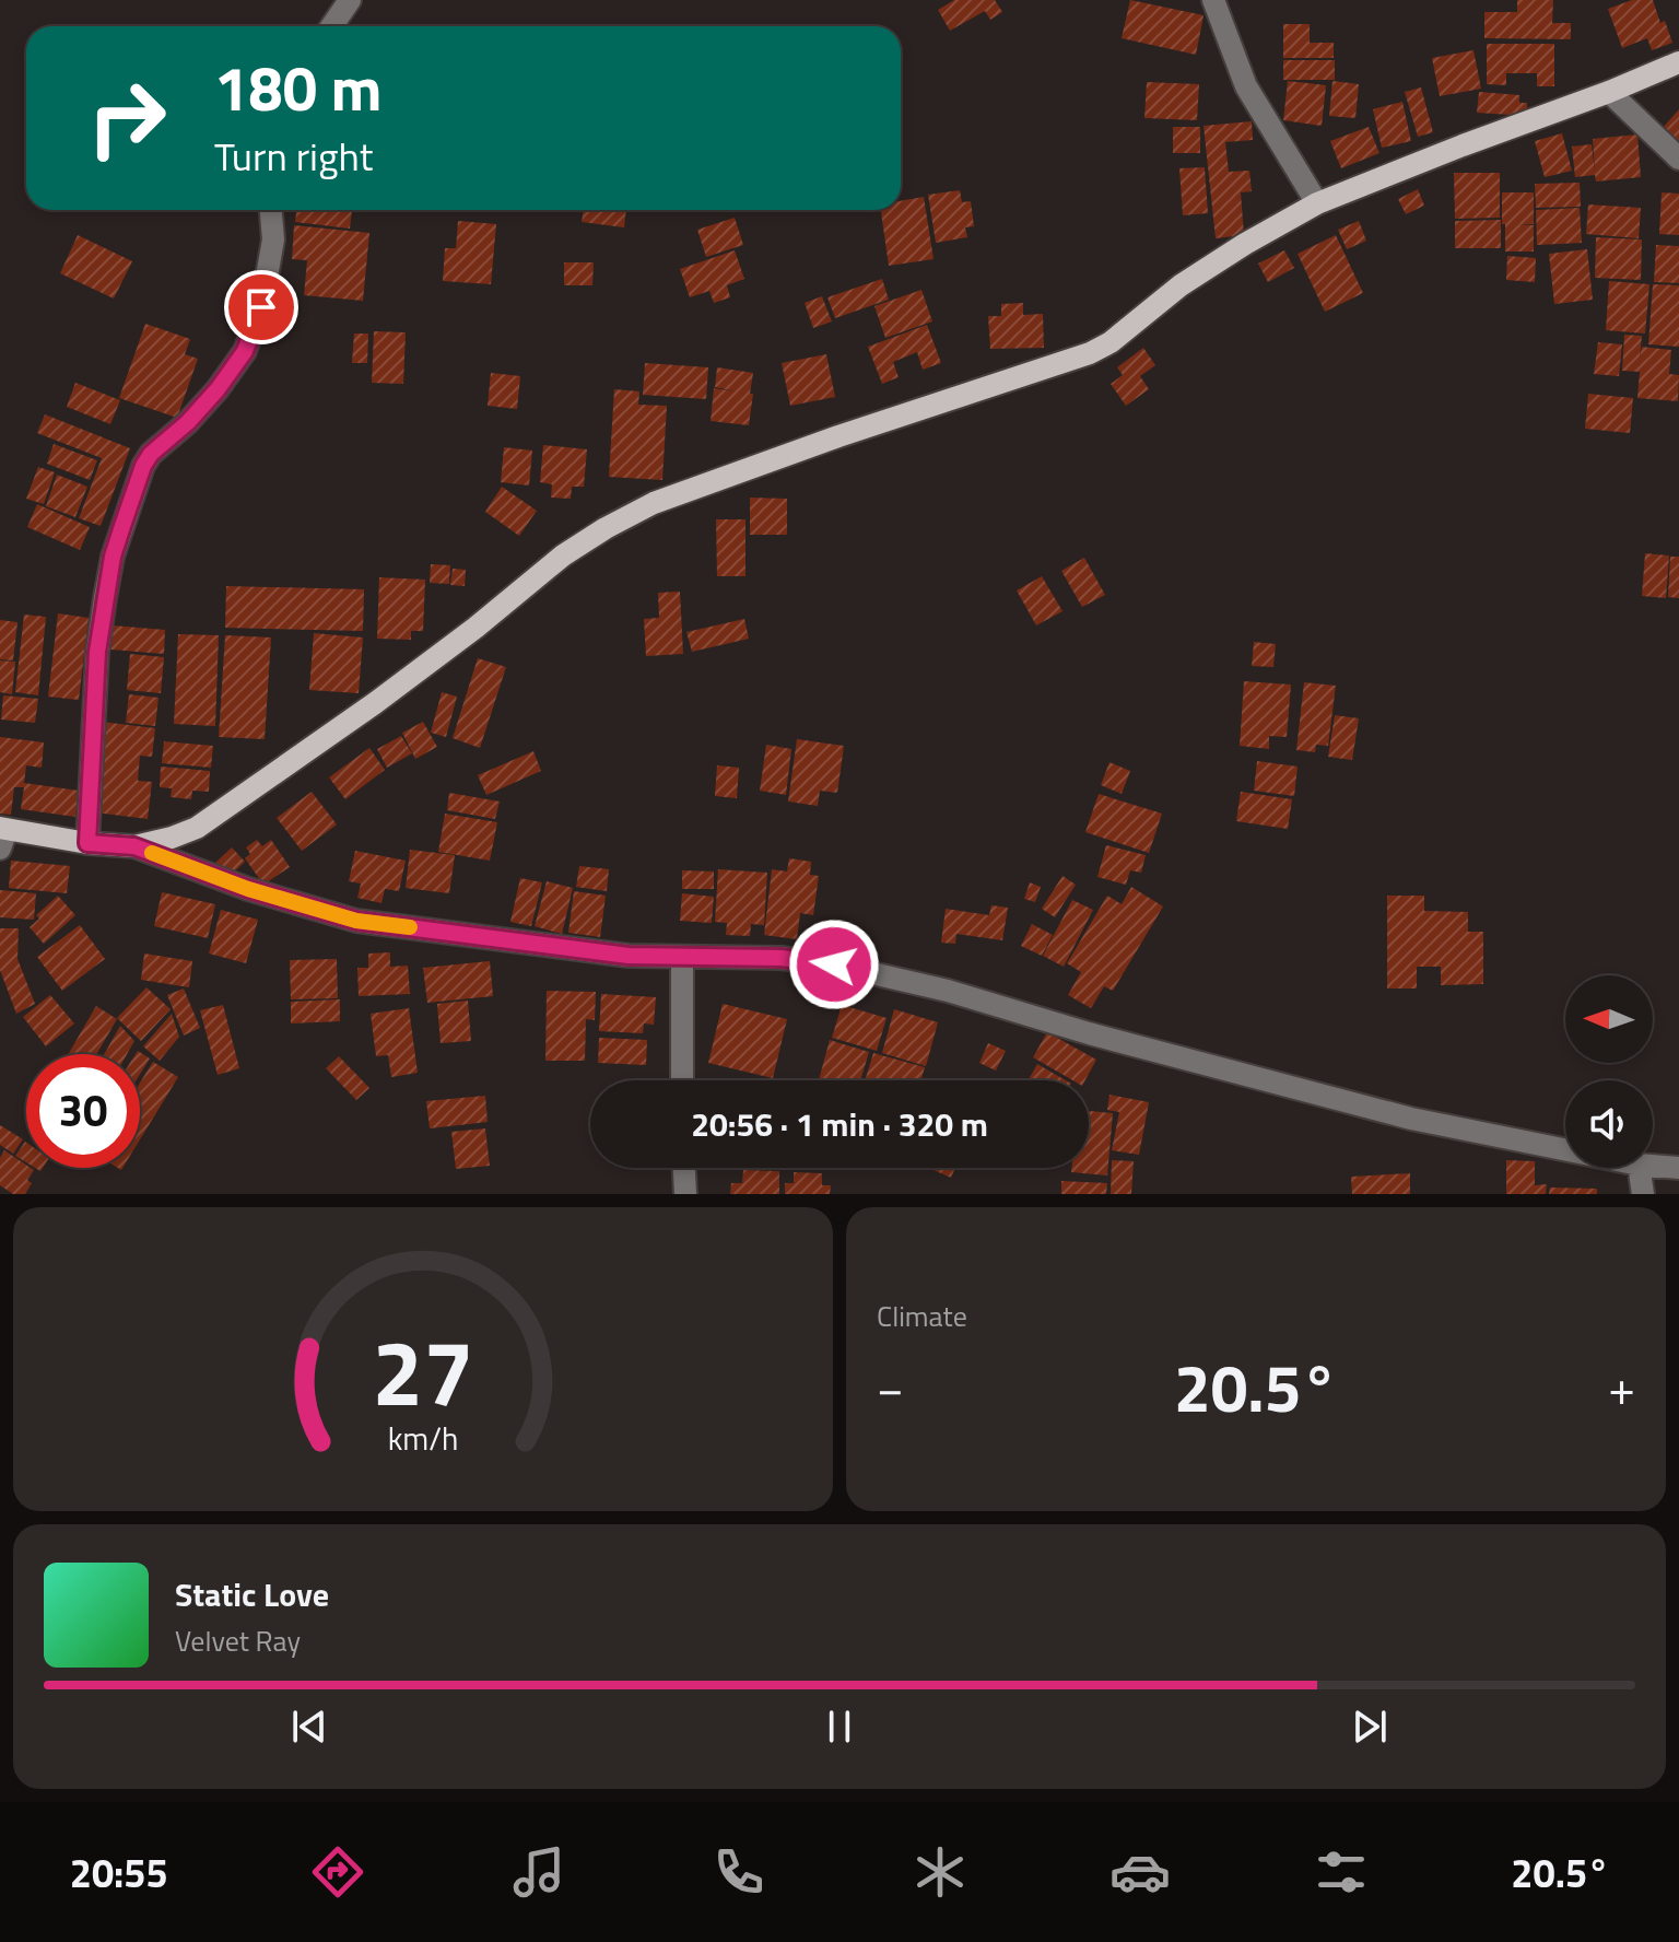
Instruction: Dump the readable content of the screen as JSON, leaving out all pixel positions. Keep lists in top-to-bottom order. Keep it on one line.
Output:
{"north":"left","page":{"turn":["180 m","Turn right"],"limit":"30","trip":"20:56 · 1 min · 320 m","tile":"Climate","heat":["−","20.5°","+"],"song":["Static Love","Velvet Ray"],"tabs":["20:55","20.5°"],"gauge":["27","km/h"]}}
